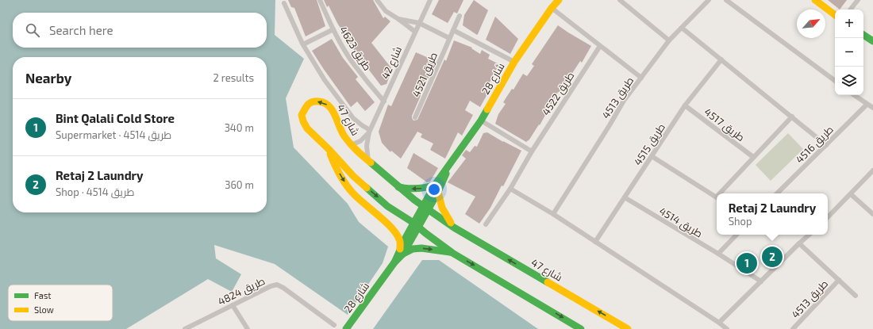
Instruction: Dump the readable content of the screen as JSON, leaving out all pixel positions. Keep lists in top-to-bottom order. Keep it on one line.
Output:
{"streets":{"street":["طريق 4623","شارع 42","طريق 4521","شارع 28","طريق 4522","طريق 4513","شارع 47","طريق 4517","طريق 4515","طريق 4516","طريق 4514","طريق 4824"]},"crossings":[["طريق 4623","شارع 42"],["شارع 42","شارع 47"],["شارع 28","شارع 47"],["طريق 4517","طريق 4515"],["طريق 4515","طريق 4514"]],"legend":["Fast","Slow"],"north":"top right","page":{"map_buttons":["+","−"],"search":"Search here","heading":["Nearby","2 results"],"list":[{"mark":"1","name":"Bint Qalali Cold Store","note":"Supermarket · طريق 4514","value":"340 m"},{"mark":"2","name":"Retaj 2 Laundry","note":"Shop · طريق 4514","value":"360 m"}],"popup":["Retaj 2 Laundry","Shop"],"pins":["2","1"]}}
